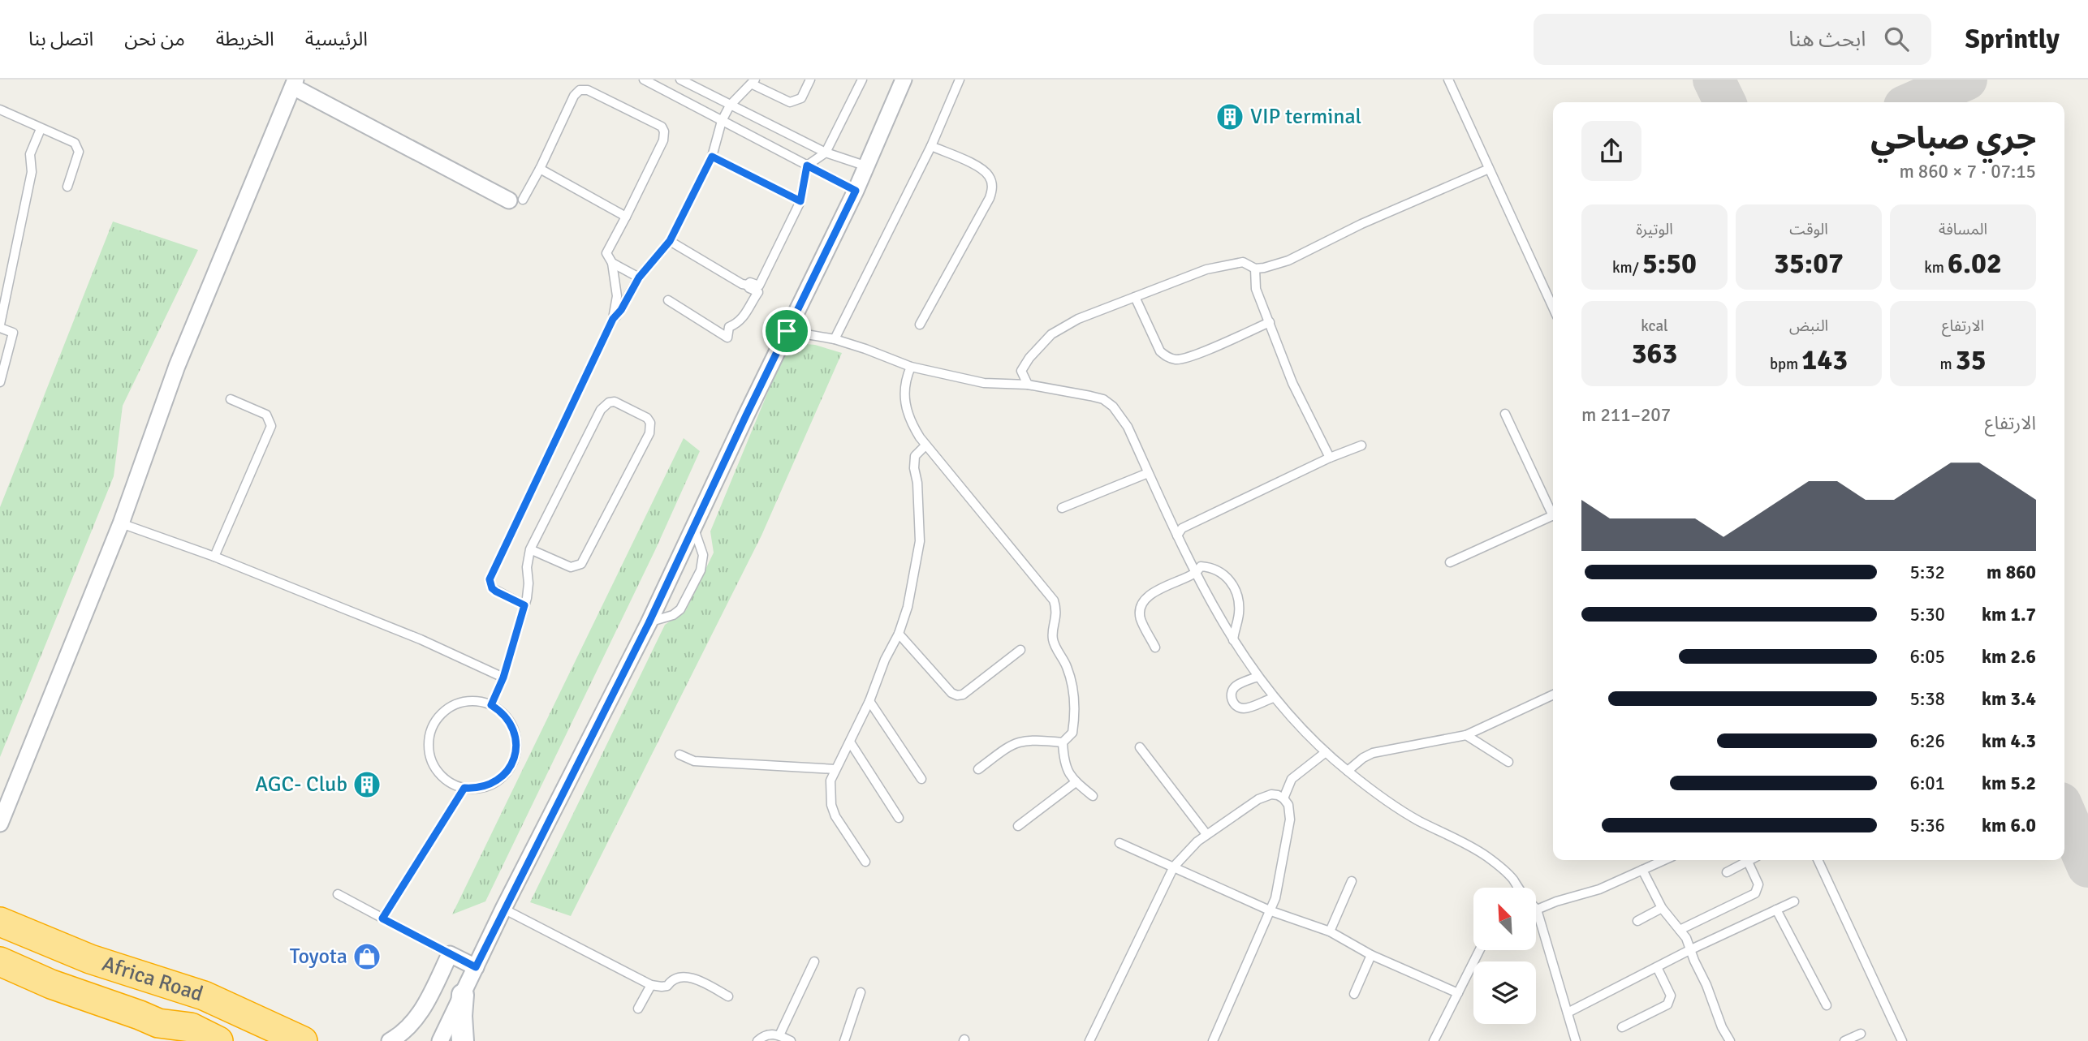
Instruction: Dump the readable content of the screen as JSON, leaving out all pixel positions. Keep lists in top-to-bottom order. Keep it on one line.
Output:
{"streets":{"highway":["Africa Road"]},"places":{"building":["VIP terminal","AGC- Club"],"shop":["Toyota"]},"north":"top left","page":{"header":"Sprintly","search":"ابحث هنا","nav":["الرئيسية","الخريطة","من نحن","اتصل بنا"],"heading":["جري صباحي","07:15 · 7 × 860 m"],"stats":[["المسافة","6.02 km"],["الوقت","35:07"],["الوتيرة","5:50 /km"],["الارتفاع","35 m"],["النبض","143 bpm"],["kcal","363"]],"chart":["الارتفاع","207–211 m"],"list":[{"name":"860 m","note":"5:32"},{"name":"1.7 km","note":"5:30"},{"name":"2.6 km","note":"6:05"},{"name":"3.4 km","note":"5:38"},{"name":"4.3 km","note":"6:26"},{"name":"5.2 km","note":"6:01"},{"name":"6.0 km","note":"5:36"}]}}
